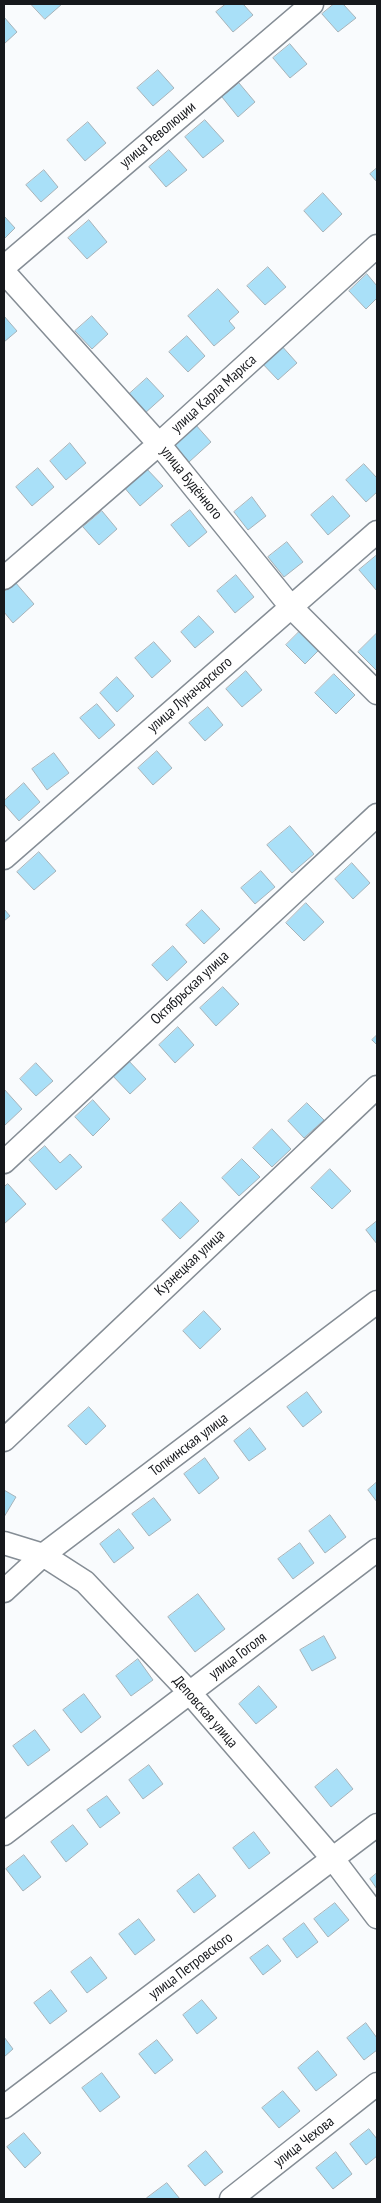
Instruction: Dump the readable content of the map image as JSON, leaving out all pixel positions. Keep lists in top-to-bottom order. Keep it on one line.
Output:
{"streets":{"street":["улица Революции","улица Карла Маркса","улица Будённого","улица Луначарского","Октябрьская улица","Кузнецкая улица","Топкинская улица","улица Гоголя","Деповская улица","улица Петровского","улица Чехова"]},"crossings":[["улица Карла Маркса","улица Будённого"],["улица Будённого","улица Луначарского"],["Топкинская улица","Деповская улица"],["улица Гоголя","Деповская улица"],["Деповская улица","улица Петровского"]]}
